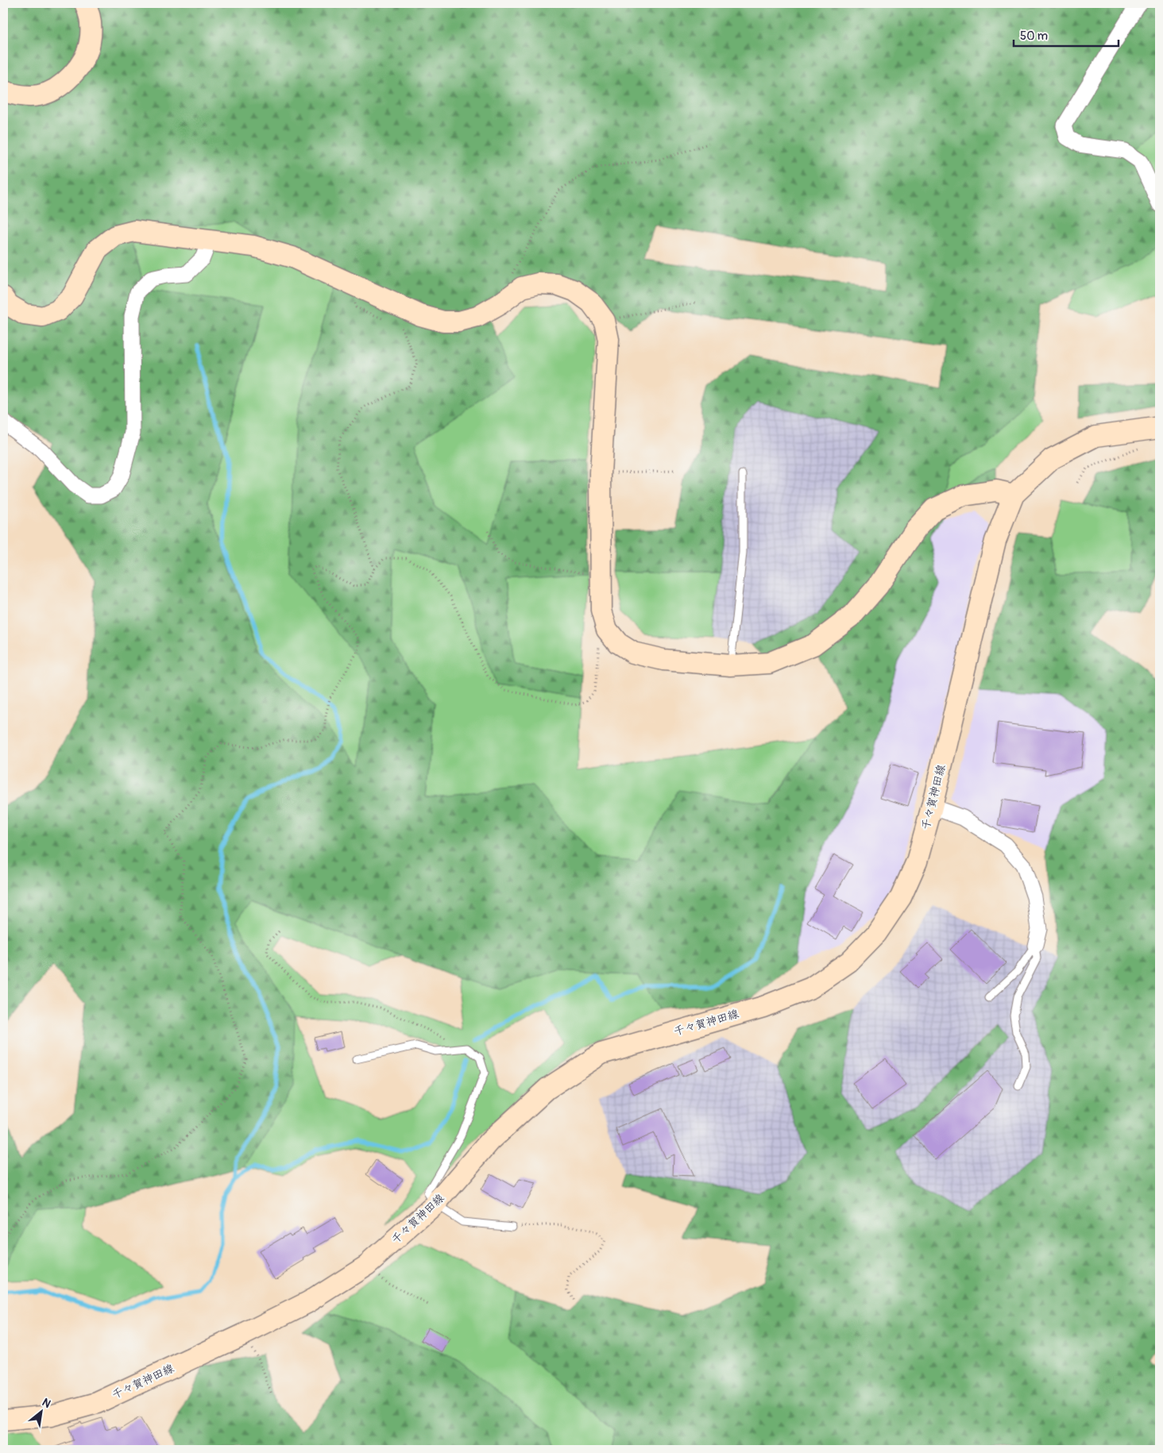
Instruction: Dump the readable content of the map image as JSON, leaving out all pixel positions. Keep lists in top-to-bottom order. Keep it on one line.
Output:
{"streets":{"street":["千々賀神田線"]},"scale_bar":"50 m","north":"top right"}
